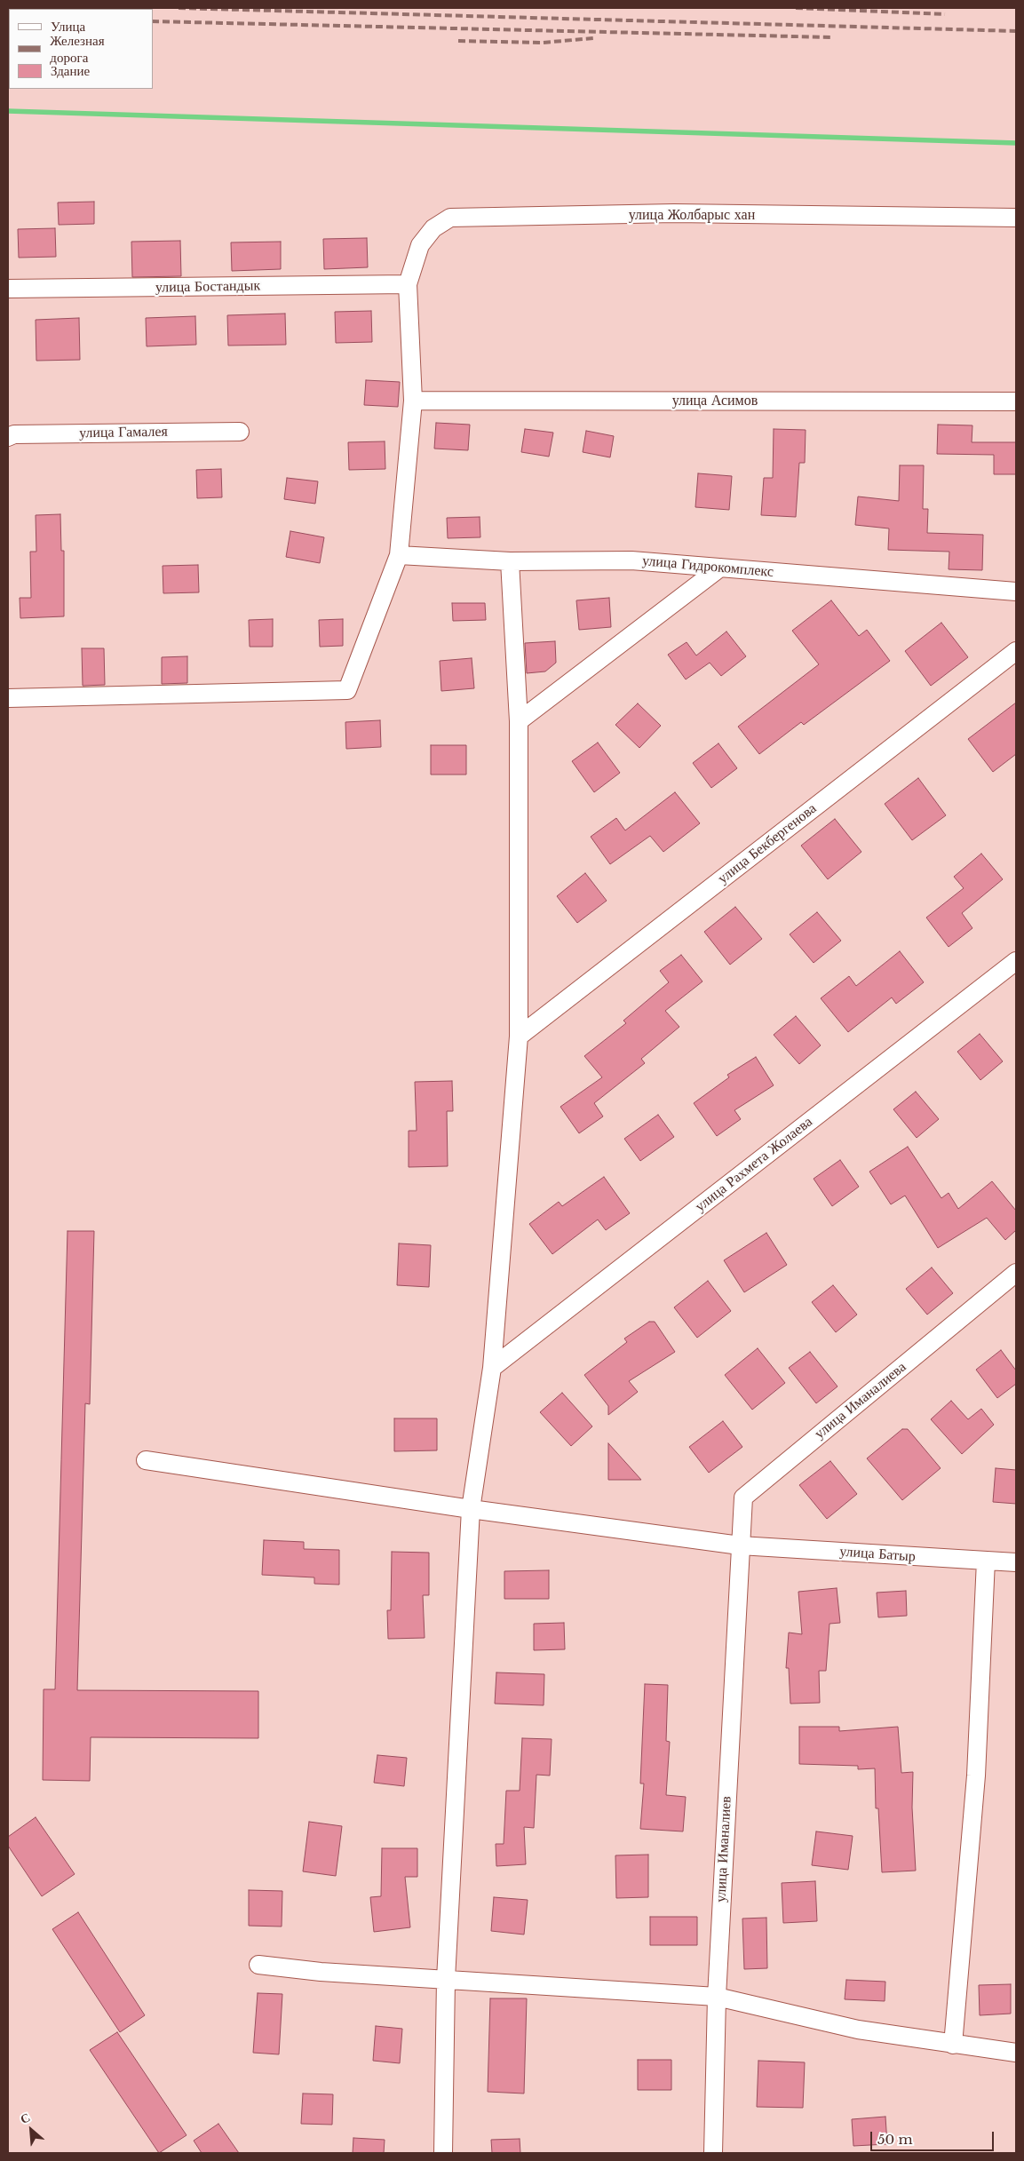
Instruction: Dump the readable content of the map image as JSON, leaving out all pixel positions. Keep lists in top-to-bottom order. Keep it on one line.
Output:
{"streets":{"street":["улица Жолбарыс хан","улица Бостандык","улица Асимов","улица Гамалея","улица Гидрокомплекс","улица Бекбергенова","улица Рахмета Жолаева","улица Иманалиева","улица Батыр","улица Иманалиев"]},"crossings":[["улица Жолбарыс хан","улица Бостандык"],["улица Иманалиева","улица Батыр"],["улица Иманалиева","улица Иманалиев"],["улица Батыр","улица Иманалиев"]],"legend":["Улица","Железная дорога","Здание"],"scale_bar":"50 m","north":"top left"}
